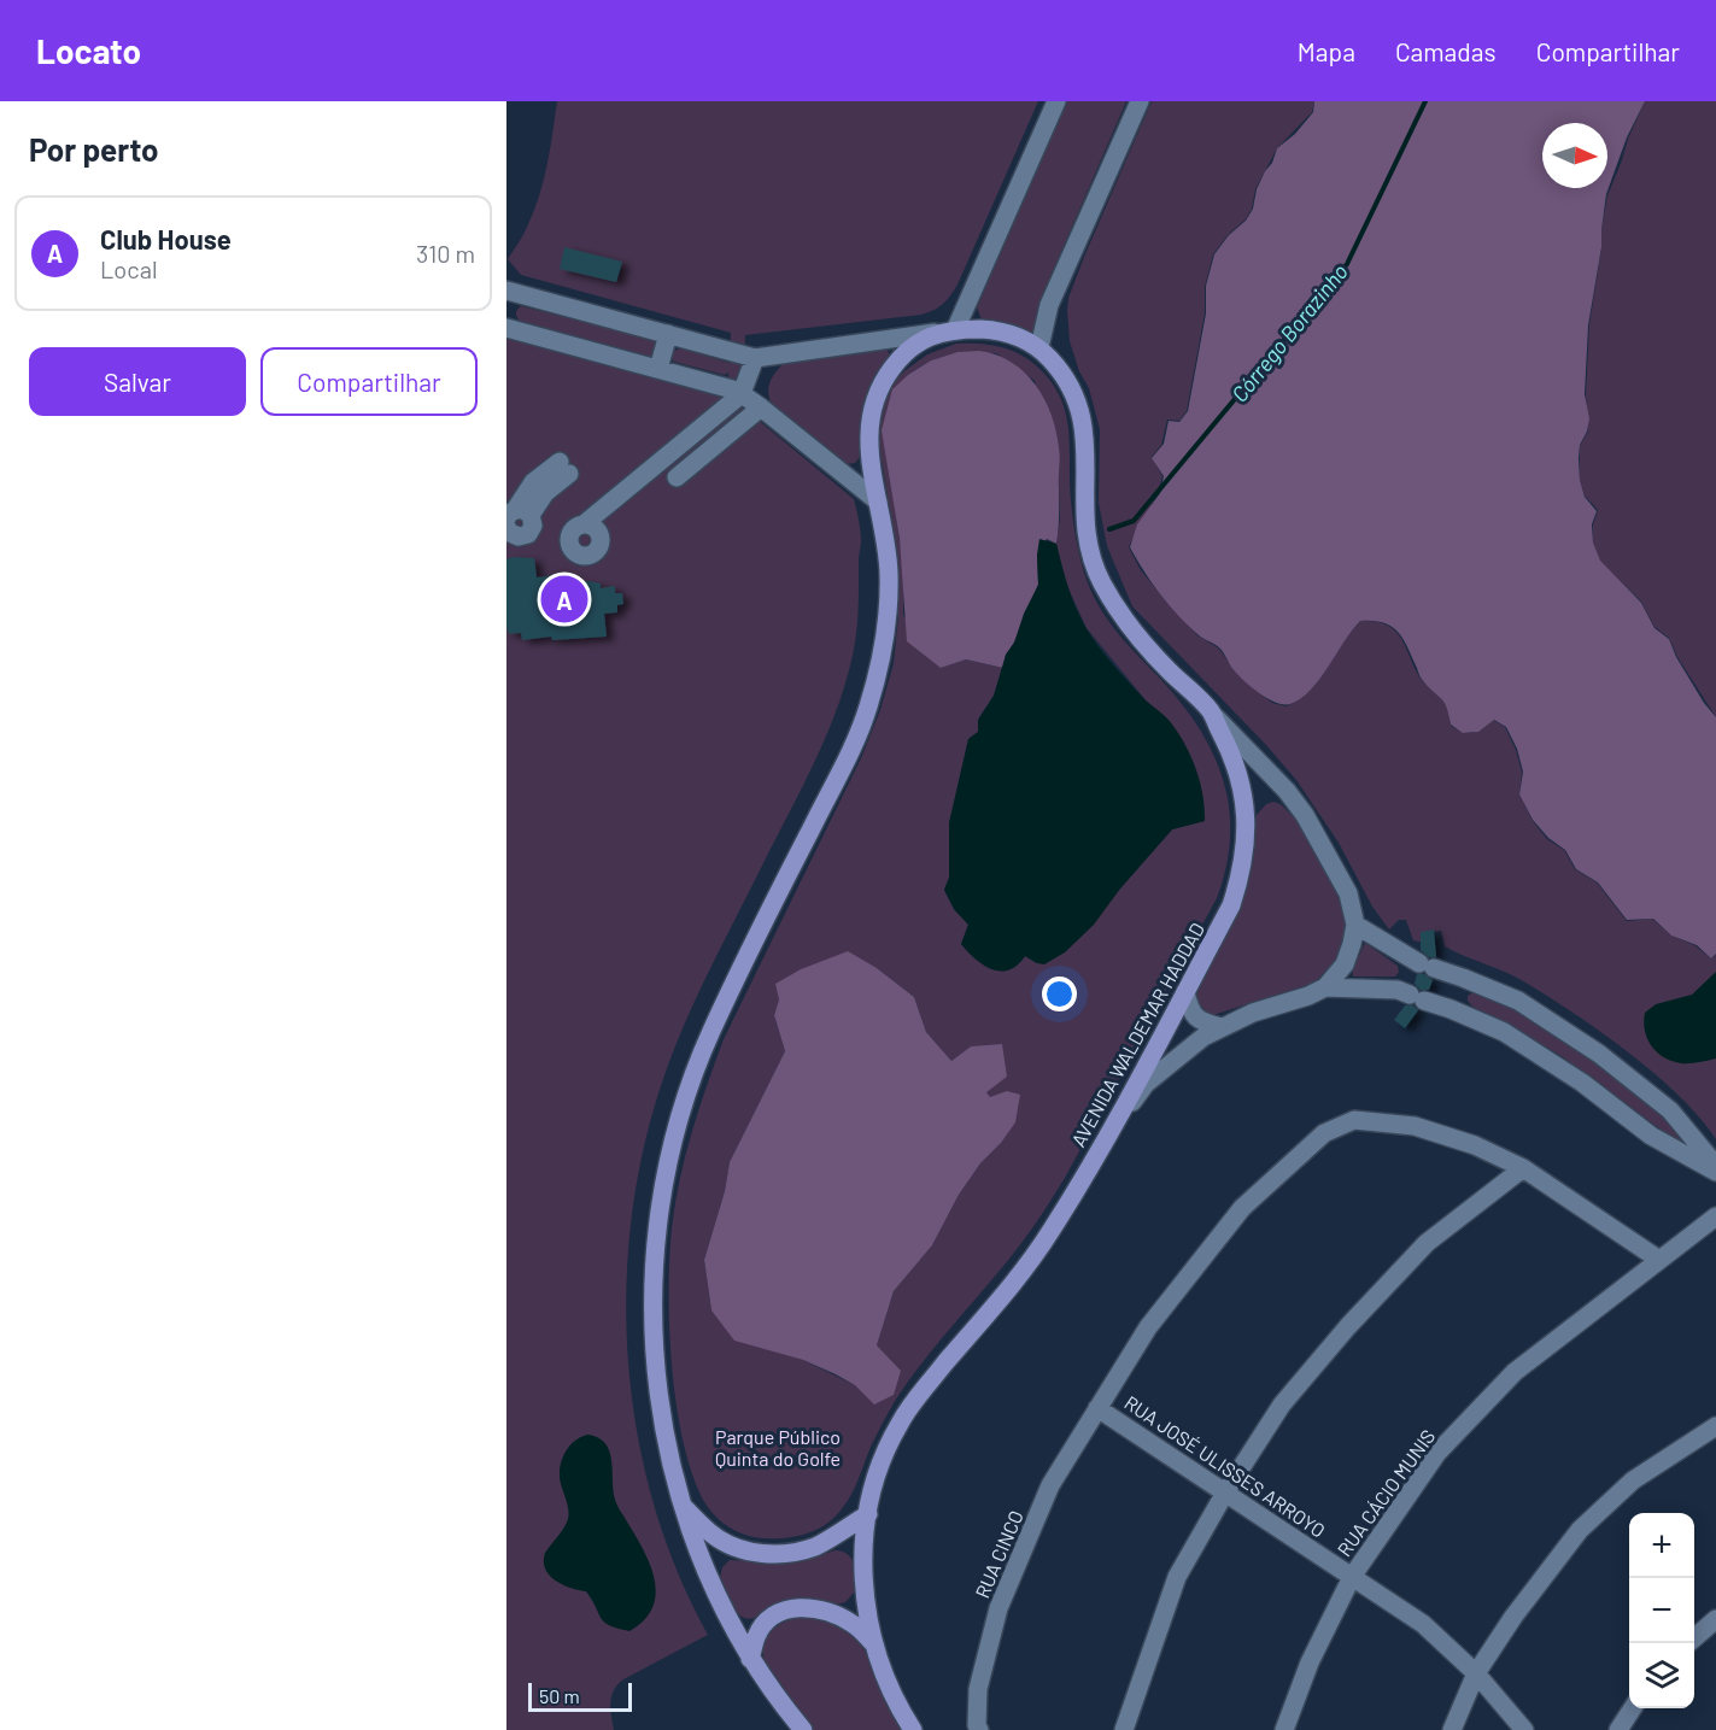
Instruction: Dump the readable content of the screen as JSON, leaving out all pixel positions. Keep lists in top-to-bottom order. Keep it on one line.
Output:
{"streets":{"main road":["AVENIDA WALDEMAR HADDAD"],"street":["RUA JOSÉ ULISSES ARROYO","RUA CÁCIO MUNIS","RUA CINCO"]},"crossings":[["RUA JOSÉ ULISSES ARROYO","RUA CÁCIO MUNIS"],["RUA JOSÉ ULISSES ARROYO","RUA CINCO"],["RUA CÁCIO MUNIS","RUA CINCO"]],"water":["Córrego Borazinho"],"parks":["Parque Público Quinta do Golfe"],"scale_bar":"50 m","north":"right","page":{"header":"Locato","nav":["Mapa","Camadas","Compartilhar"],"heading":"Por perto","list":[{"mark":"A","name":"Club House","note":"Local","value":"310 m"}],"buttons":["Salvar","Compartilhar"],"pins":"A","map_buttons":["+","−"],"scale":"50 m"}}
